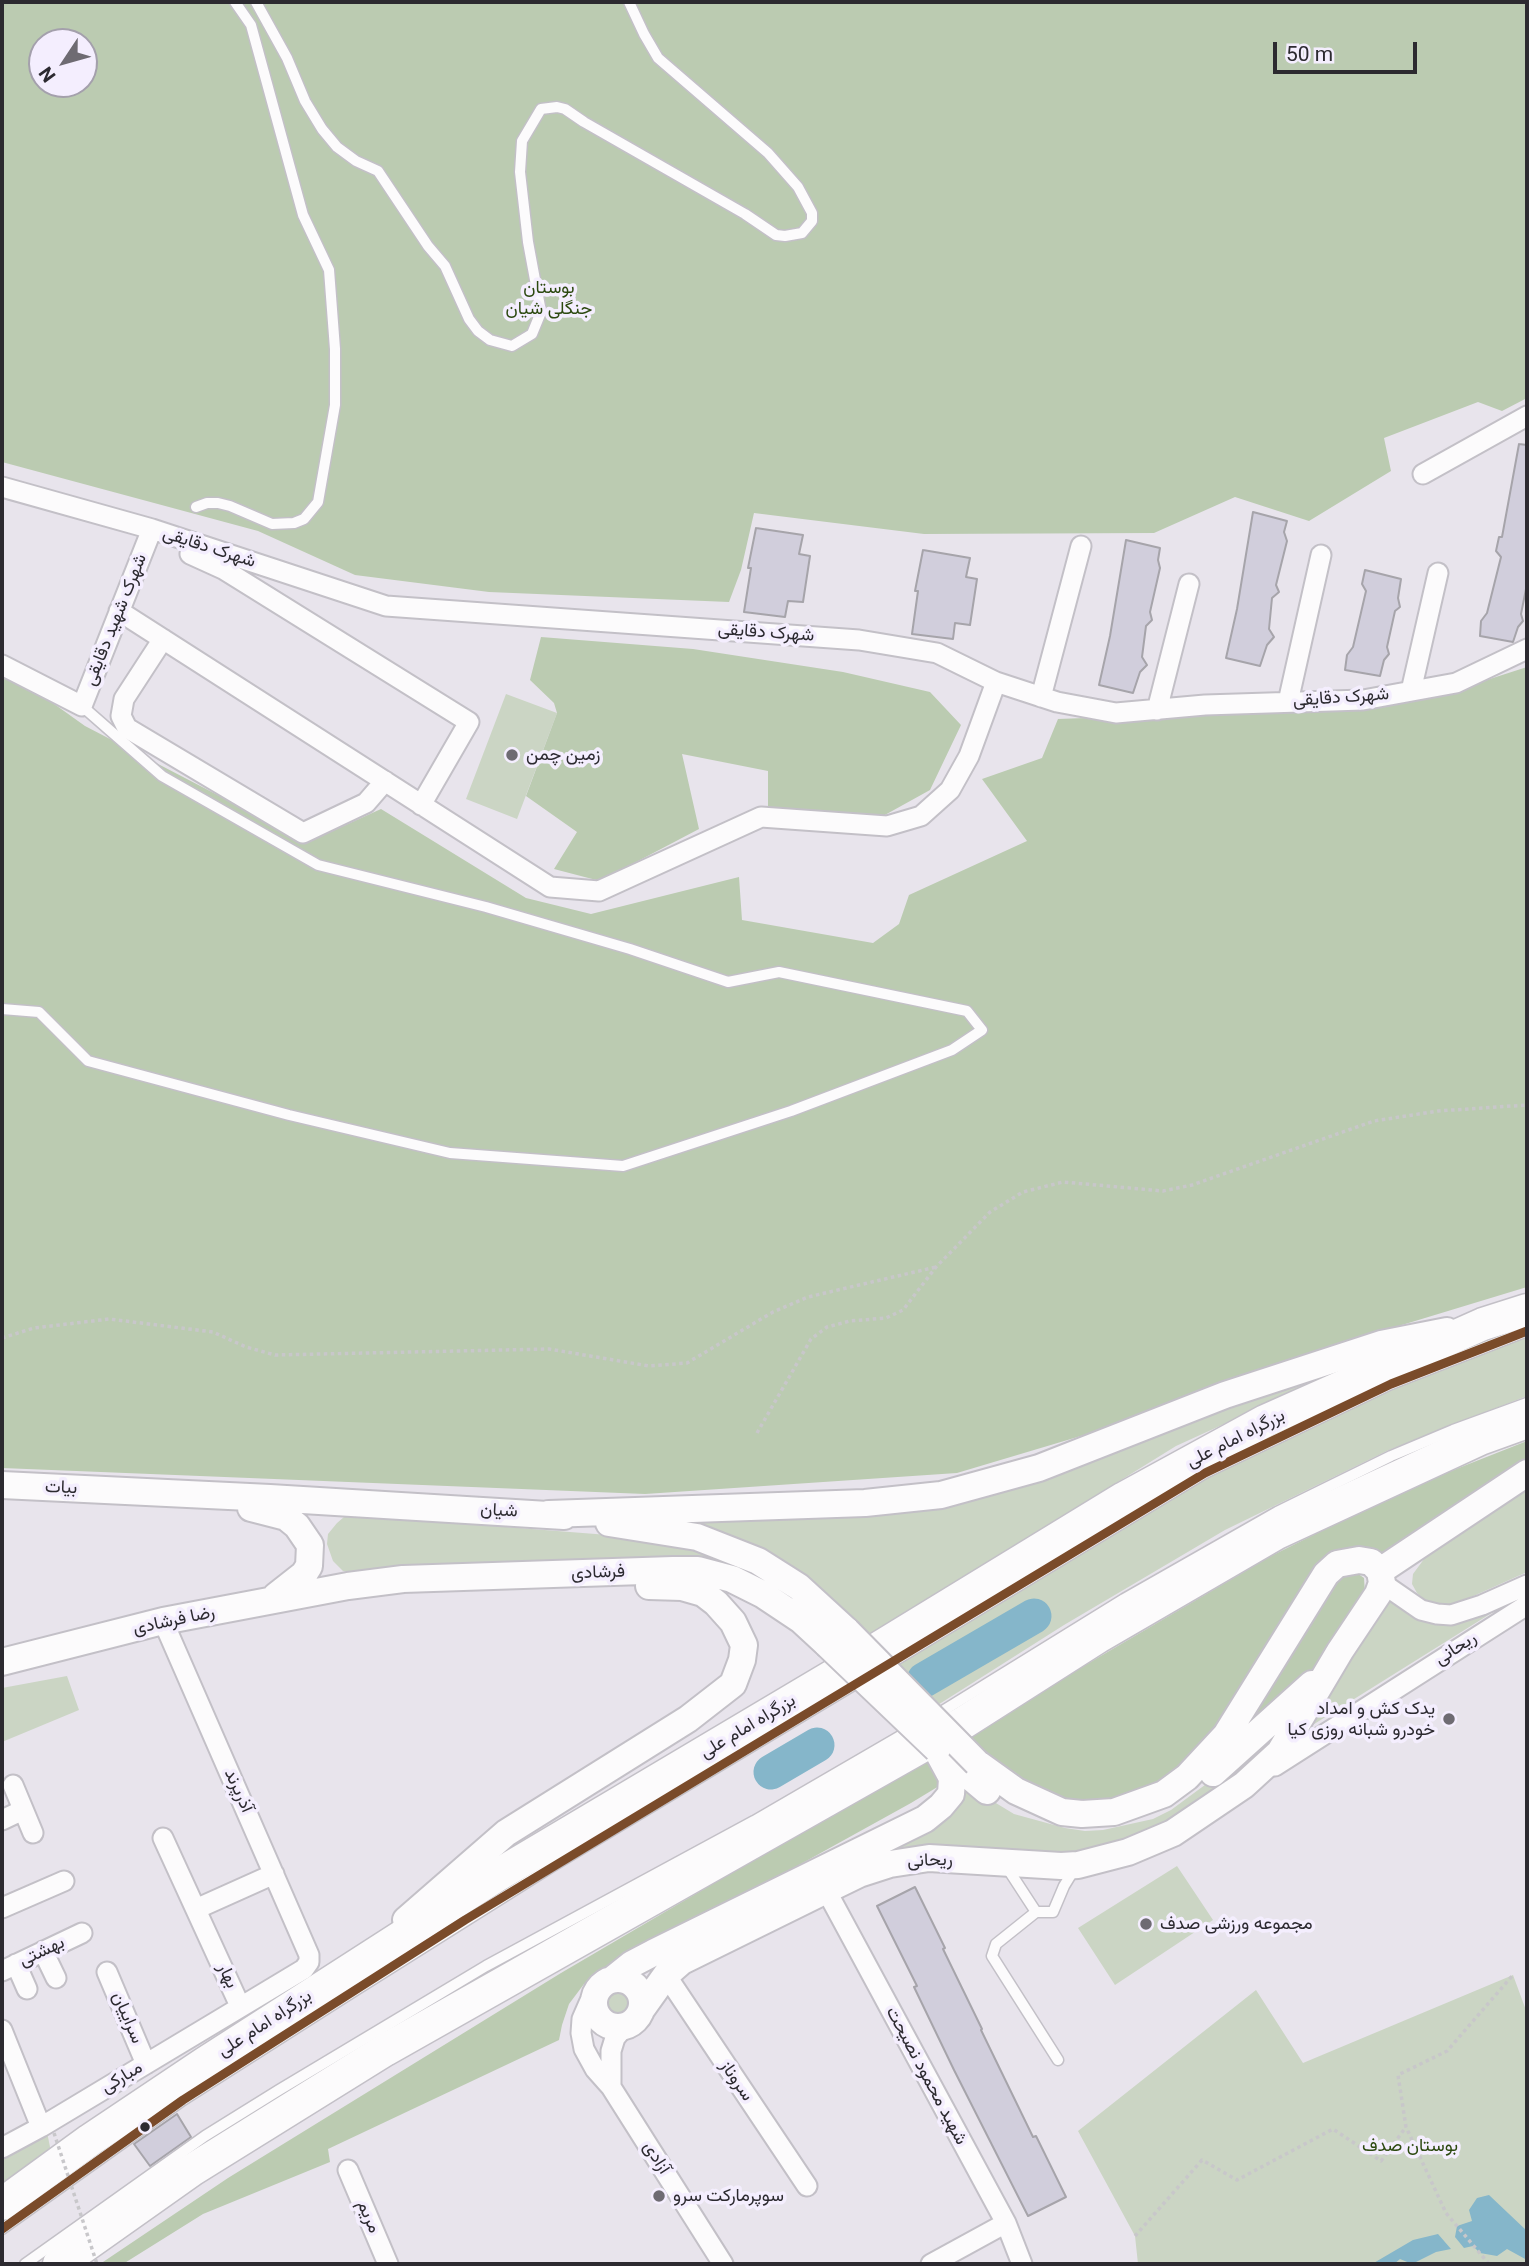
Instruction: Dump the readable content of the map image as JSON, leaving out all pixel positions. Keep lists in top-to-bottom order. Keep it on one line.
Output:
{"streets":{"highway":["بزرگراه امام علی"],"main road":["بیات","شیان","فرشادی","رضا فرشادی","ریحانی"],"street":["شهرک دقایقی","شهرک شهید دقایقی","آذرپرند","بهشتی","بهار","سراییان","شهید محمود نصیحت","مبارکی","سروناز","آزادی","مریم"]},"crossings":[["شهرک دقایقی","شهرک شهید دقایقی"],["بیات","شیان"],["شیان","فرشادی"],["شیان","ریحانی"],["فرشادی","رضا فرشادی"],["فرشادی","ریحانی"],["رضا فرشادی","آذرپرند"],["ریحانی","شهید محمود نصیحت"],["ریحانی","سروناز"],["ریحانی","آزادی"],["آذرپرند","بهار"],["بهار","مبارکی"],["سراییان","مبارکی"]],"parks":["بوستان جنگلی شیان","بوستان صدف"],"places":["زمین چمن","یدک کش و امداد خودرو شبانه روزی کیا","مجموعه ورزشی صدف","سوپرمارکت سرو"],"scale_bar":"50 m","north":"bottom left"}
